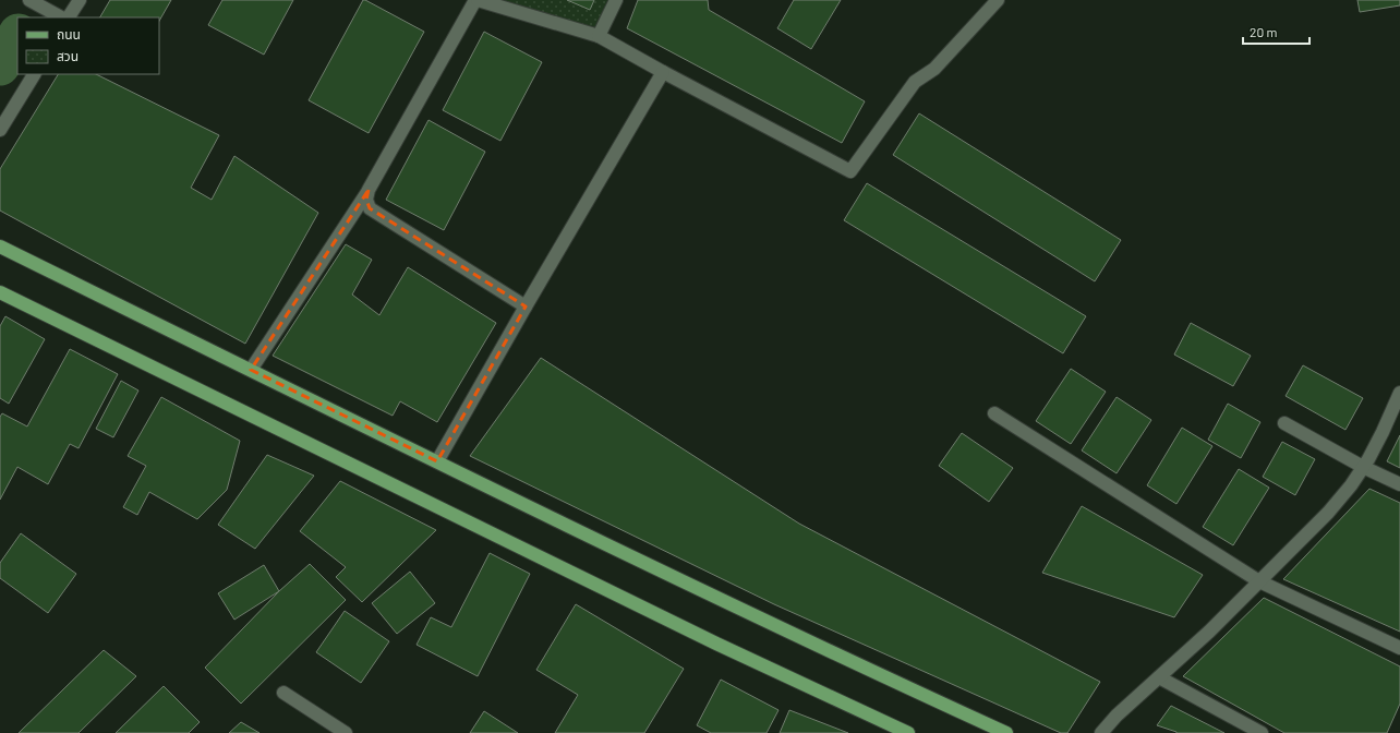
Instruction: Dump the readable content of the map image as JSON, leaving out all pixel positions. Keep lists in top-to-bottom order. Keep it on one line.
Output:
{"legend":["ถนน","สวน"],"scale_bar":"20 m"}
